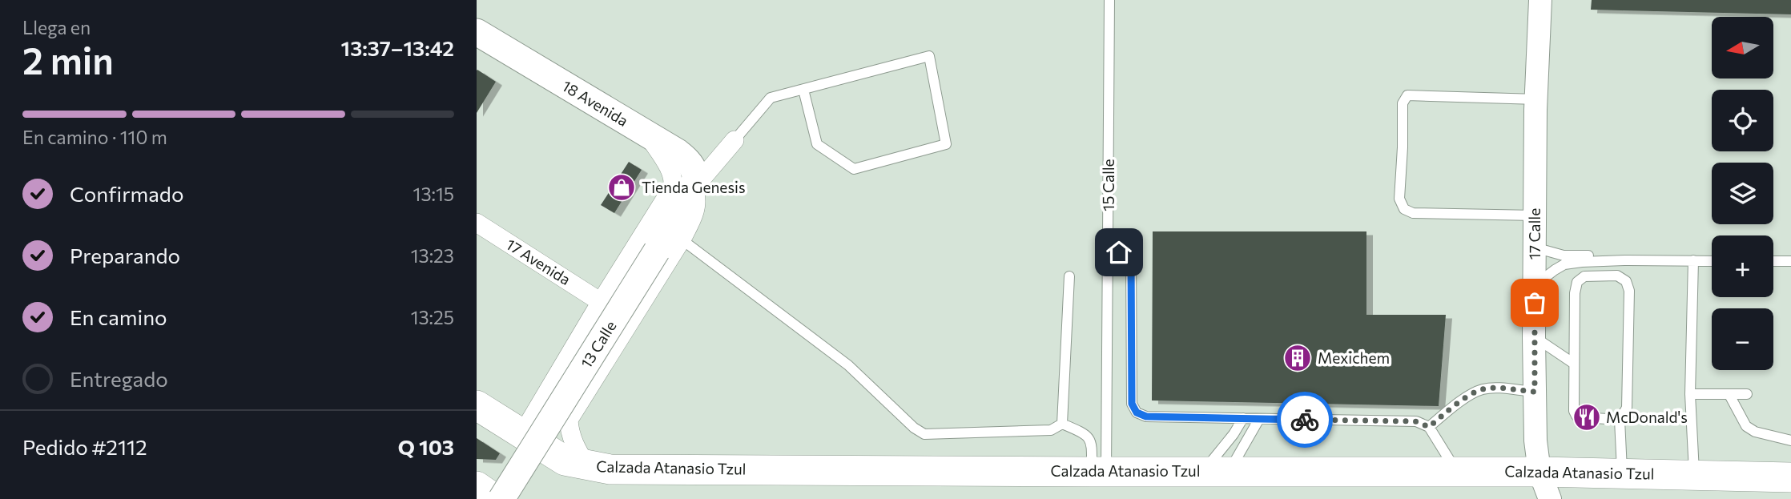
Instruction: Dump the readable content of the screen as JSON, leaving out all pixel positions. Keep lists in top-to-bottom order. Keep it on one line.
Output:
{"streets":{"main road":["18 Avenida","13 Calle","Calzada Atanasio Tzul"],"street":["17 Calle","17 Avenida"],"lane":["15 Calle"]},"crossings":[["18 Avenida","13 Calle"],["15 Calle","Calzada Atanasio Tzul"],["17 Calle","Calzada Atanasio Tzul"],["17 Avenida","13 Calle"],["13 Calle","Calzada Atanasio Tzul"]],"places":{"shop":["Tienda Genesis"],"building":["Mexichem"],"restaurant":["McDonald's"]},"north":"left","page":{"heading":["2 min","Llega en","13:37–13:42"],"panel":["Pedido #2112","Q 103"],"map_buttons":["+","−"],"bar":"En camino · 110 m","list":[["Confirmado","13:15"],["Preparando","13:23"],["En camino","13:25"],"Entregado"]}}
